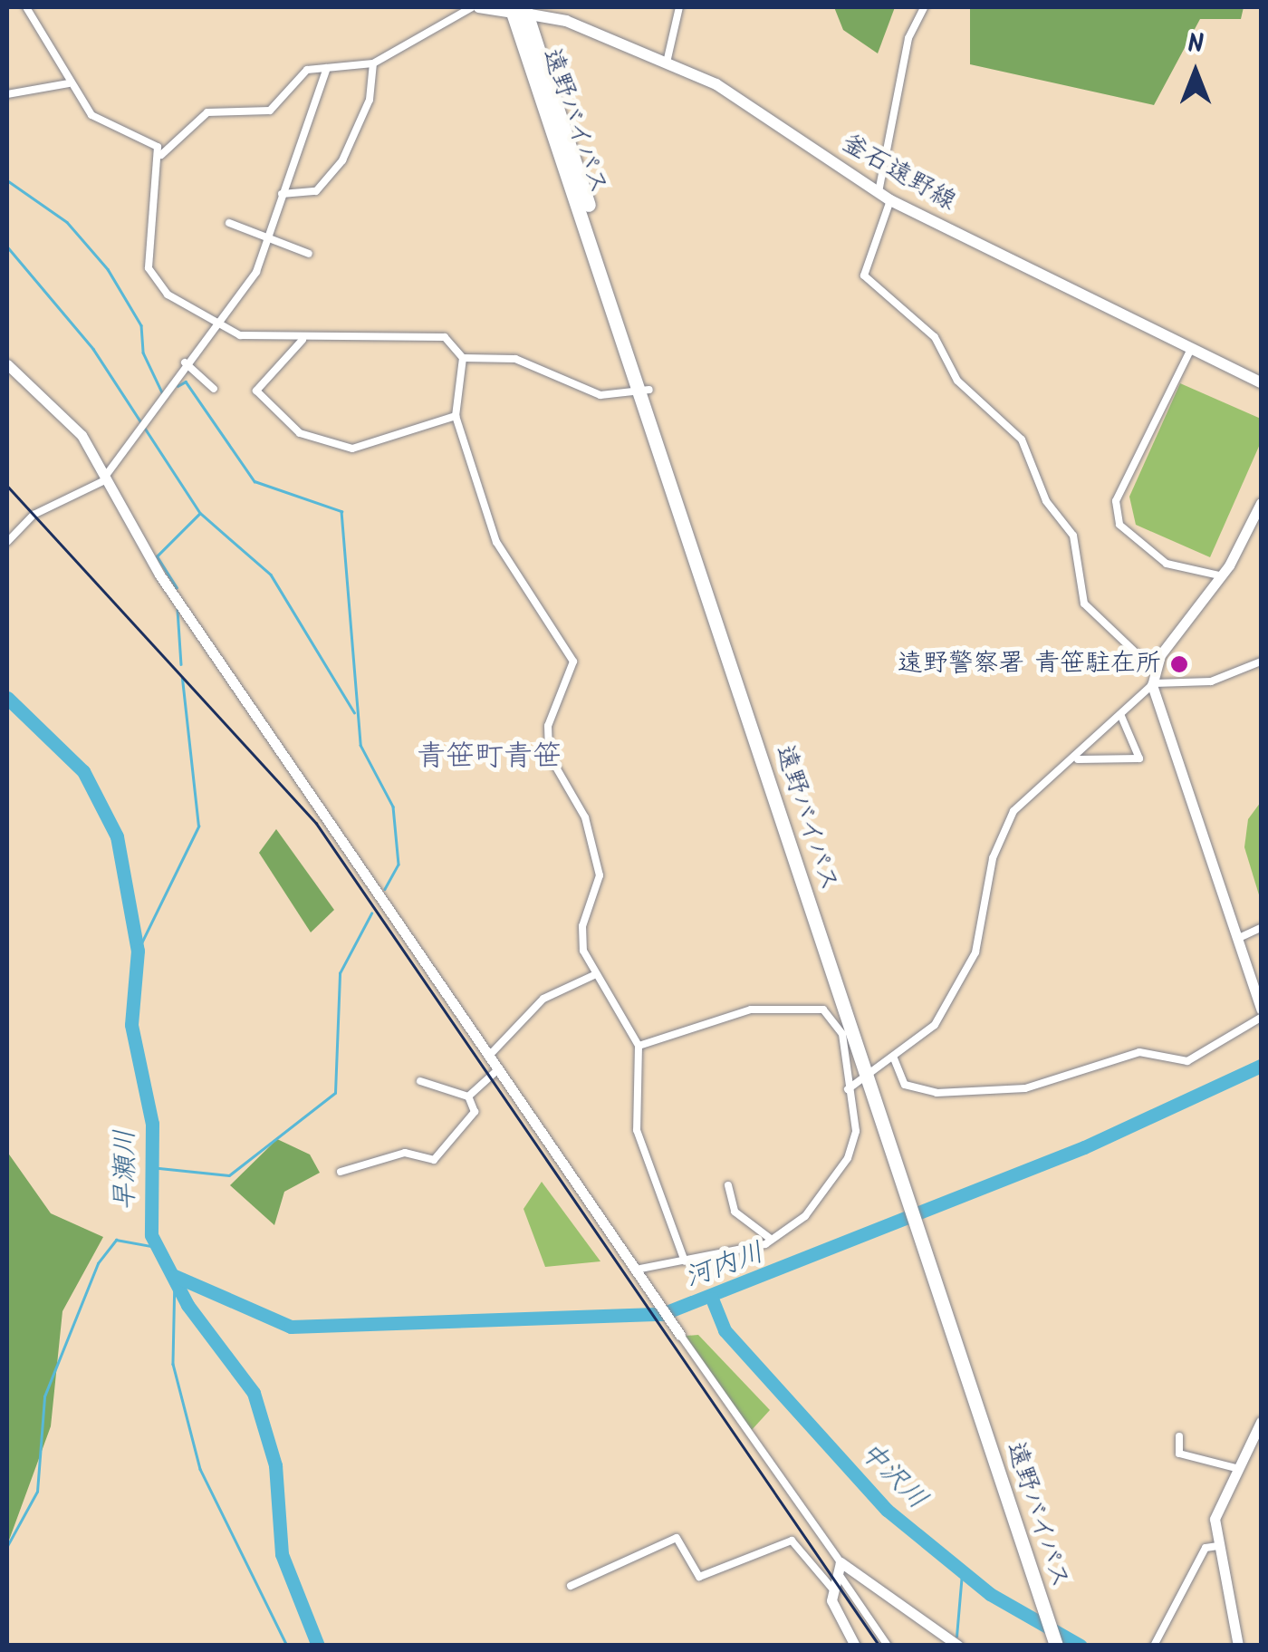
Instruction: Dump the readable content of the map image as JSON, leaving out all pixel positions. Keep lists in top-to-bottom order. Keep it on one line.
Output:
{"streets":{"highway":["遠野バイパス"],"main road":["釜石遠野線"]},"crossings":[["遠野バイパス","釜石遠野線"]],"districts":["青笹町青笹"],"water":["早瀬川","河内川","中沢川"],"places":["遠野警察署 青笹駐在所"],"north":"top"}
